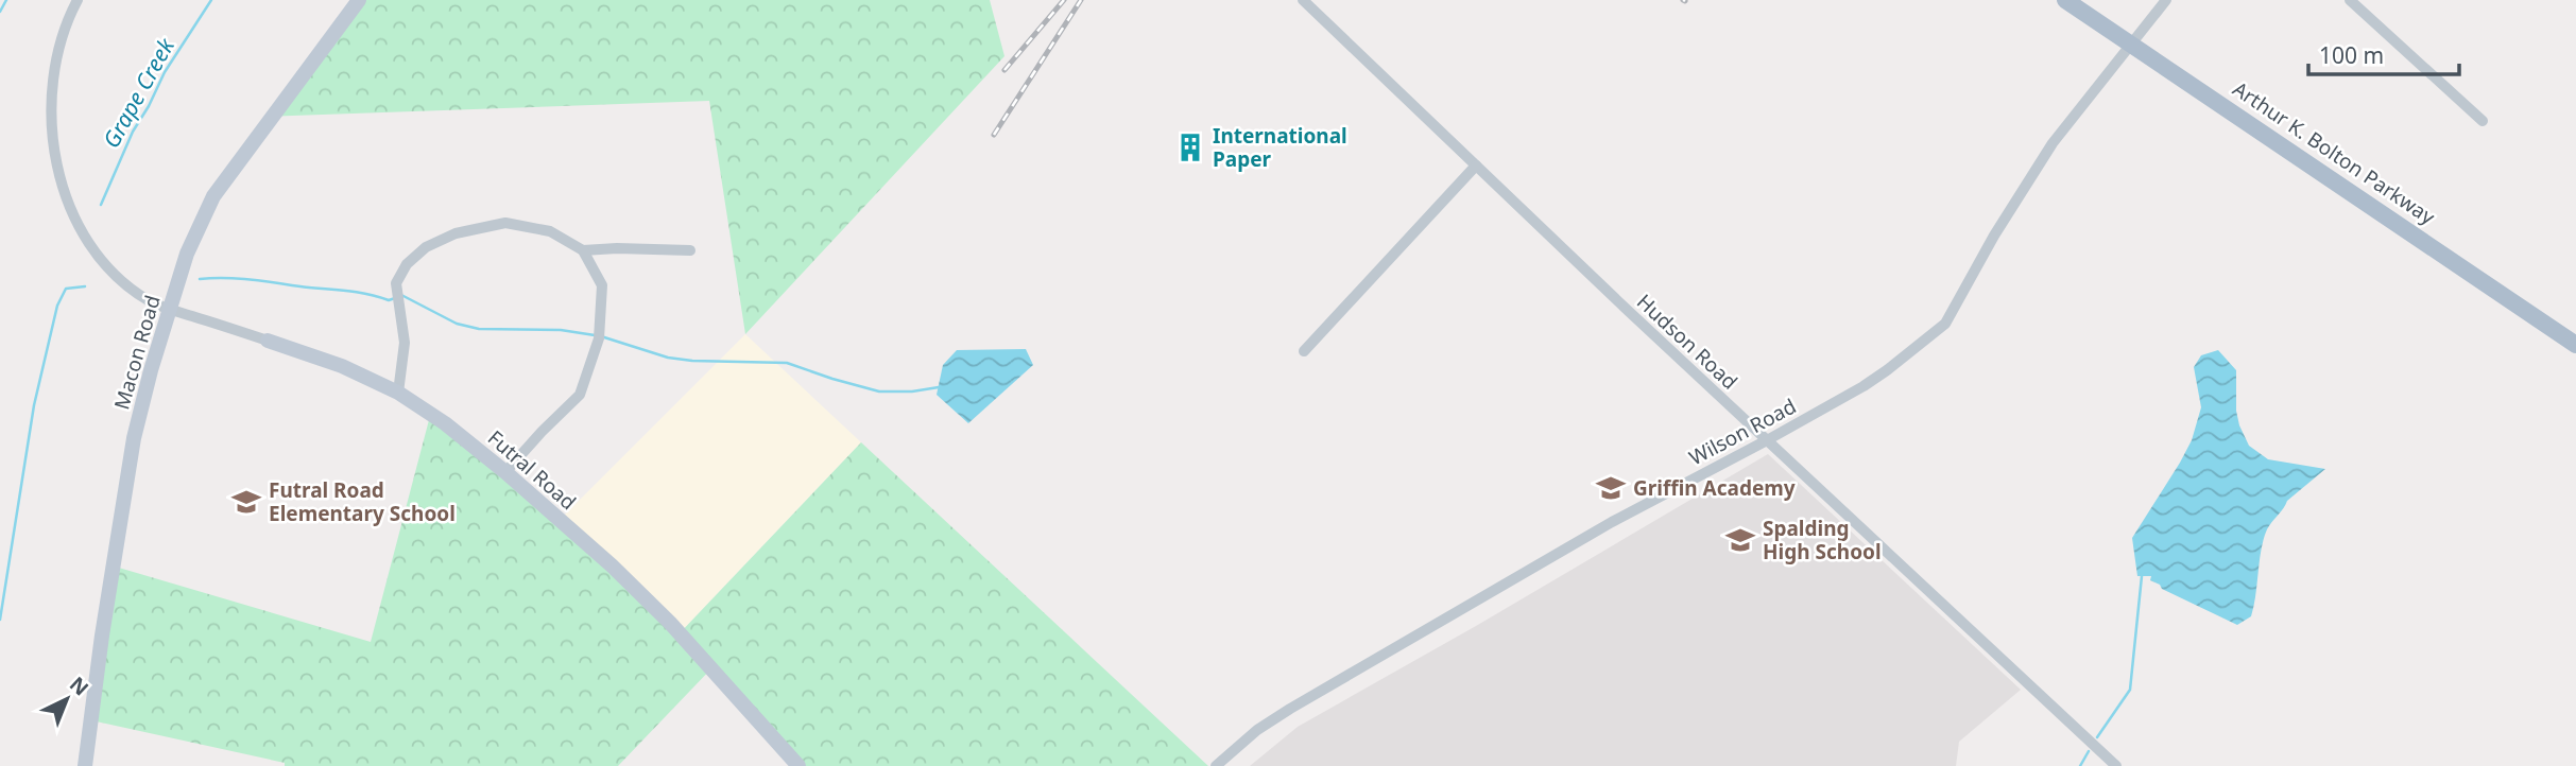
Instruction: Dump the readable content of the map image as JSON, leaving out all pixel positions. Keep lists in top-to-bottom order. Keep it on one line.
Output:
{"streets":{"main road":["Arthur K. Bolton Parkway","Macon Road","Futral Road"],"street":["Hudson Road","Wilson Road"]},"crossings":[["Arthur K. Bolton Parkway","Wilson Road"],["Hudson Road","Wilson Road"],["Macon Road","Futral Road"]],"water":["Grape Creek"],"places":{"building":["International Paper"],"school or university":["Griffin Academy","Futral Road Elementary School","Spalding High School"]},"scale_bar":"100 m","north":"top right"}
